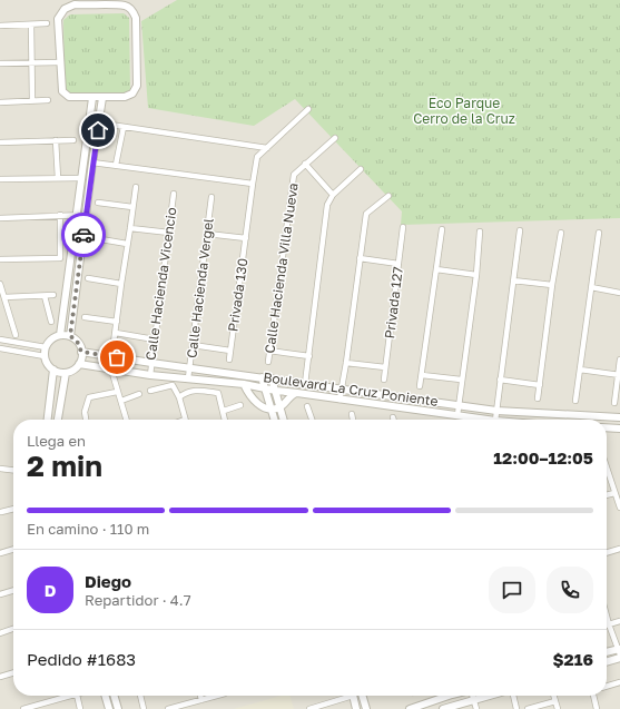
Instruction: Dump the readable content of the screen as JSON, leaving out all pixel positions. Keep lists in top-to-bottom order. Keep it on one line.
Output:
{"streets":{"street":["Calle Hacienda Villa Nueva","Calle Hacienda Vicencio","Calle Hacienda Vergel","Privada 130","Privada 127","Boulevard La Cruz Poniente"]},"crossings":[["Calle Hacienda Vicencio","Boulevard La Cruz Poniente"],["Calle Hacienda Vergel","Boulevard La Cruz Poniente"]],"parks":["Eco Parque Cerro de la Cruz"],"page":{"heading":["2 min","Llega en","12:00–12:05"],"panel":["Diego","Repartidor · 4.7","Pedido #1683","$216"],"bar":"En camino · 110 m","round":"D"}}
